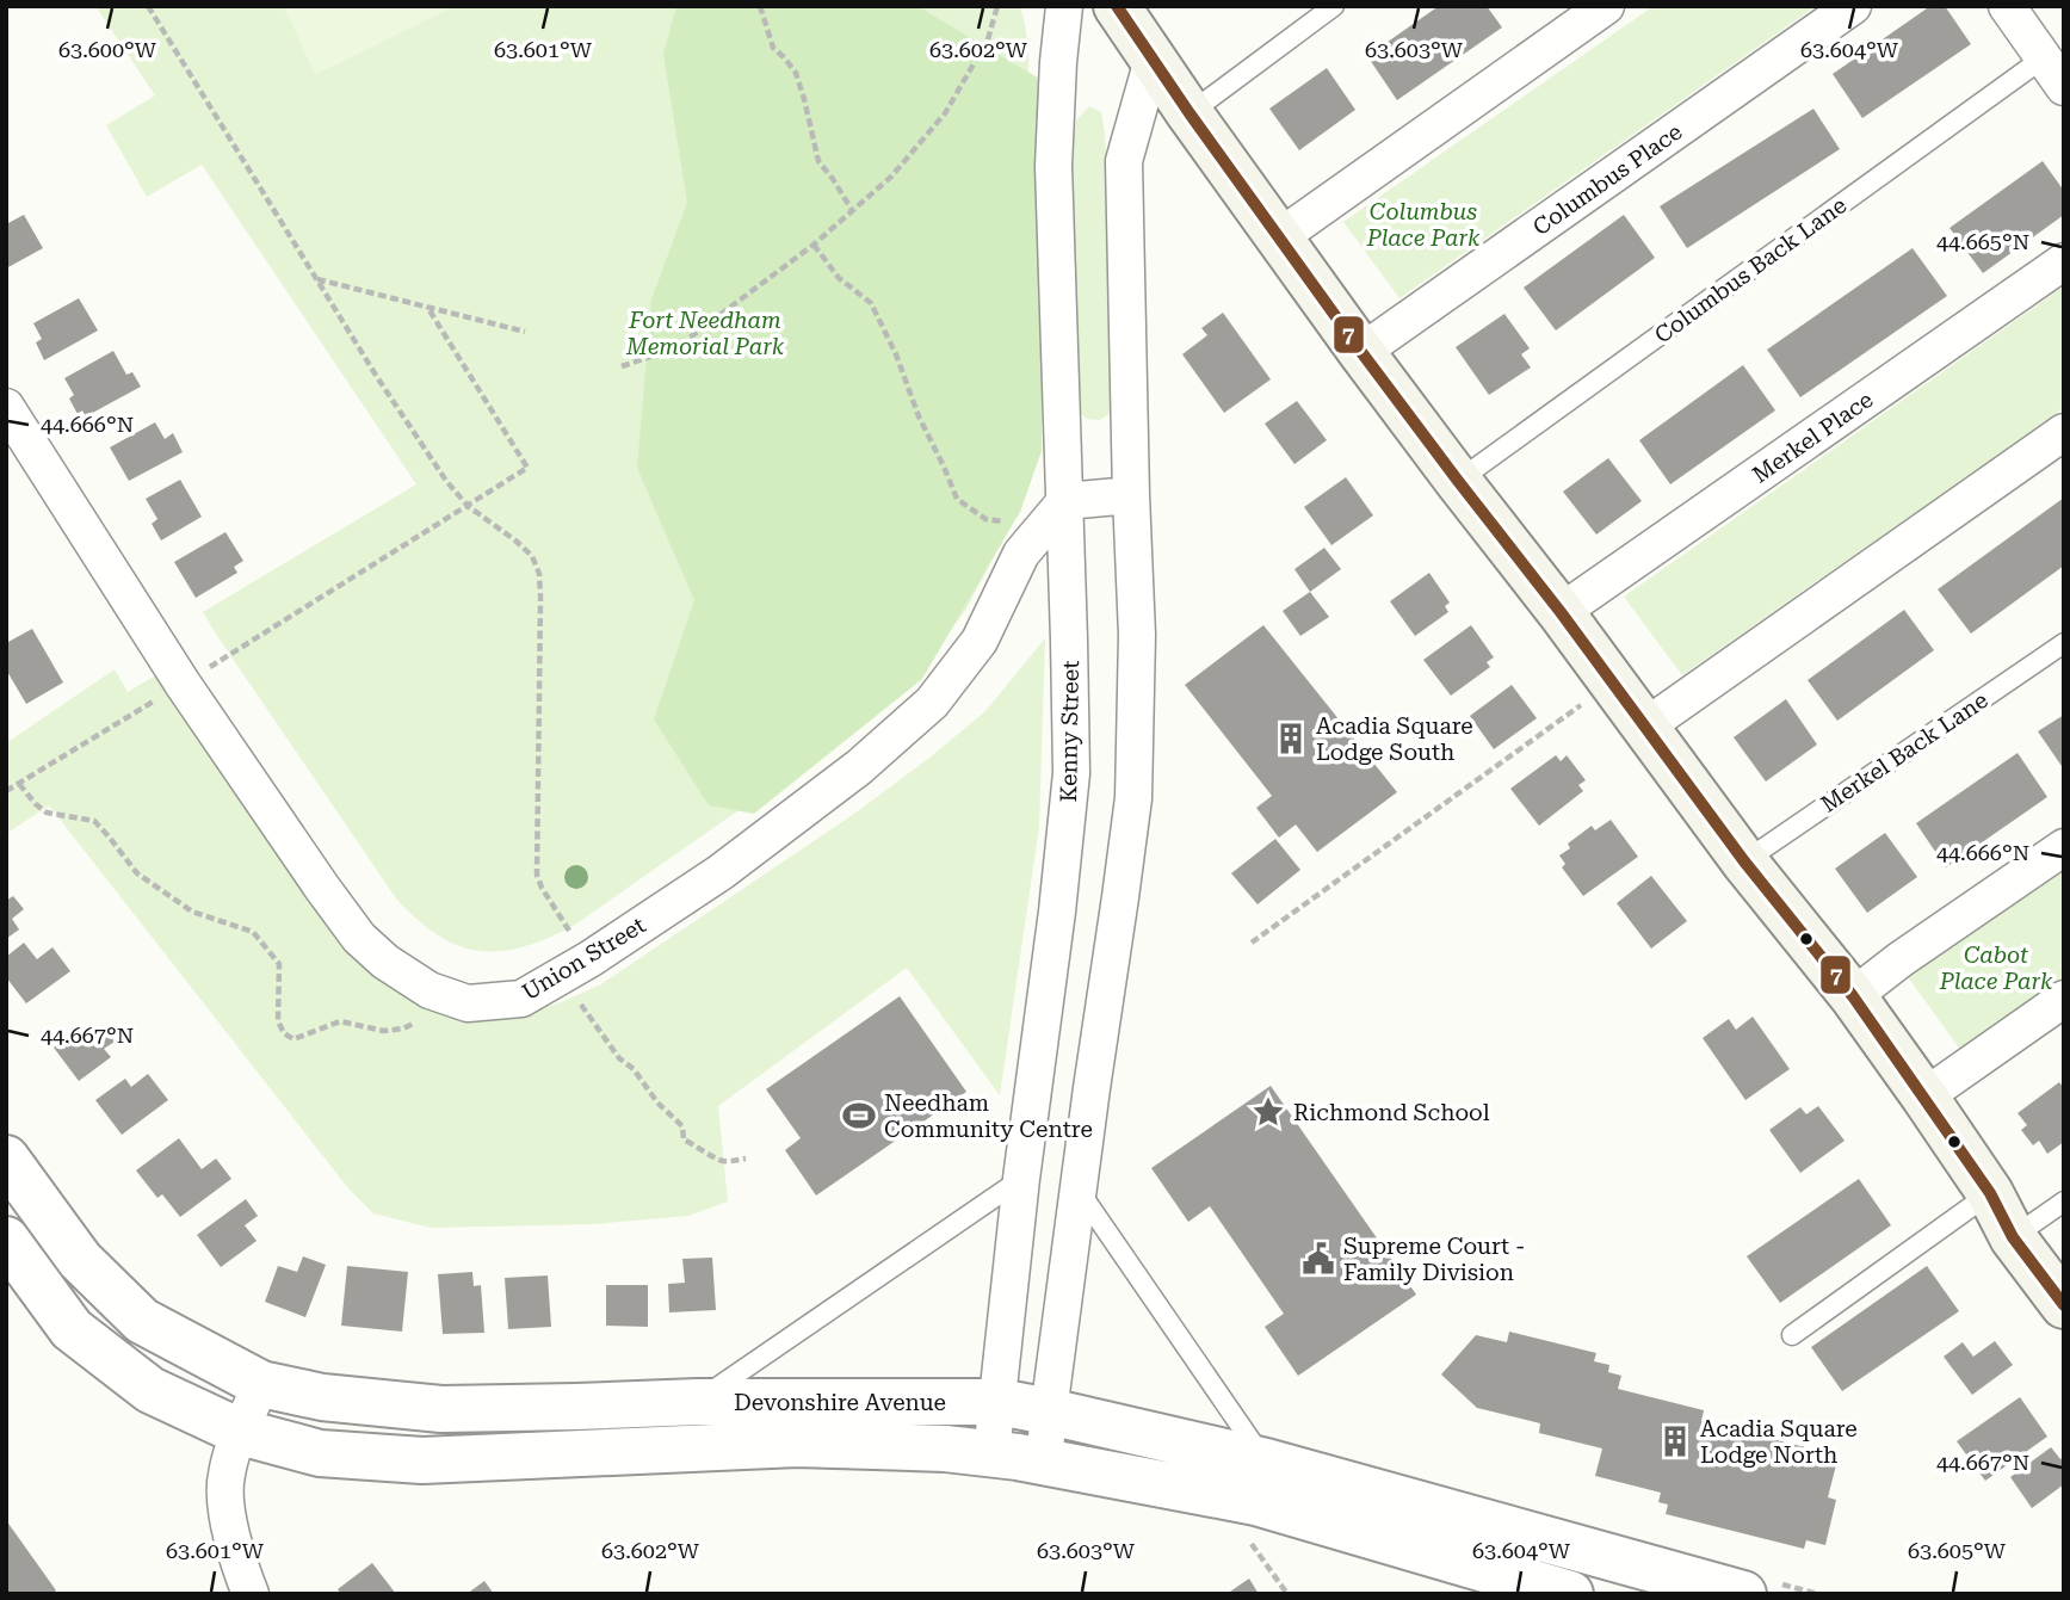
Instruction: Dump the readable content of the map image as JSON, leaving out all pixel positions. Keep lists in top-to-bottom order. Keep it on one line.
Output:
{"streets":{"street":["Columbus Place","Merkel Place","Kenny Street","Union Street","Devonshire Avenue"],"lane":["Columbus Back Lane","Merkel Back Lane"]},"crossings":[["Kenny Street","Union Street"],["Kenny Street","Devonshire Avenue"]],"parks":["Columbus Place Park","Fort Needham Memorial Park","Cabot Place Park"],"places":{"building":["Acadia Square Lodge South","Acadia Square Lodge North"],"place":["Richmond School"],"sports":["Needham Community Centre"],"public building":["Supreme Court - Family Division"]},"lines":["transit line 7"],"coordinates":["63.600°W","63.601°W","63.602°W","63.603°W","63.604°W","44.665°N","44.666°N","44.667°N","63.605°W"]}
